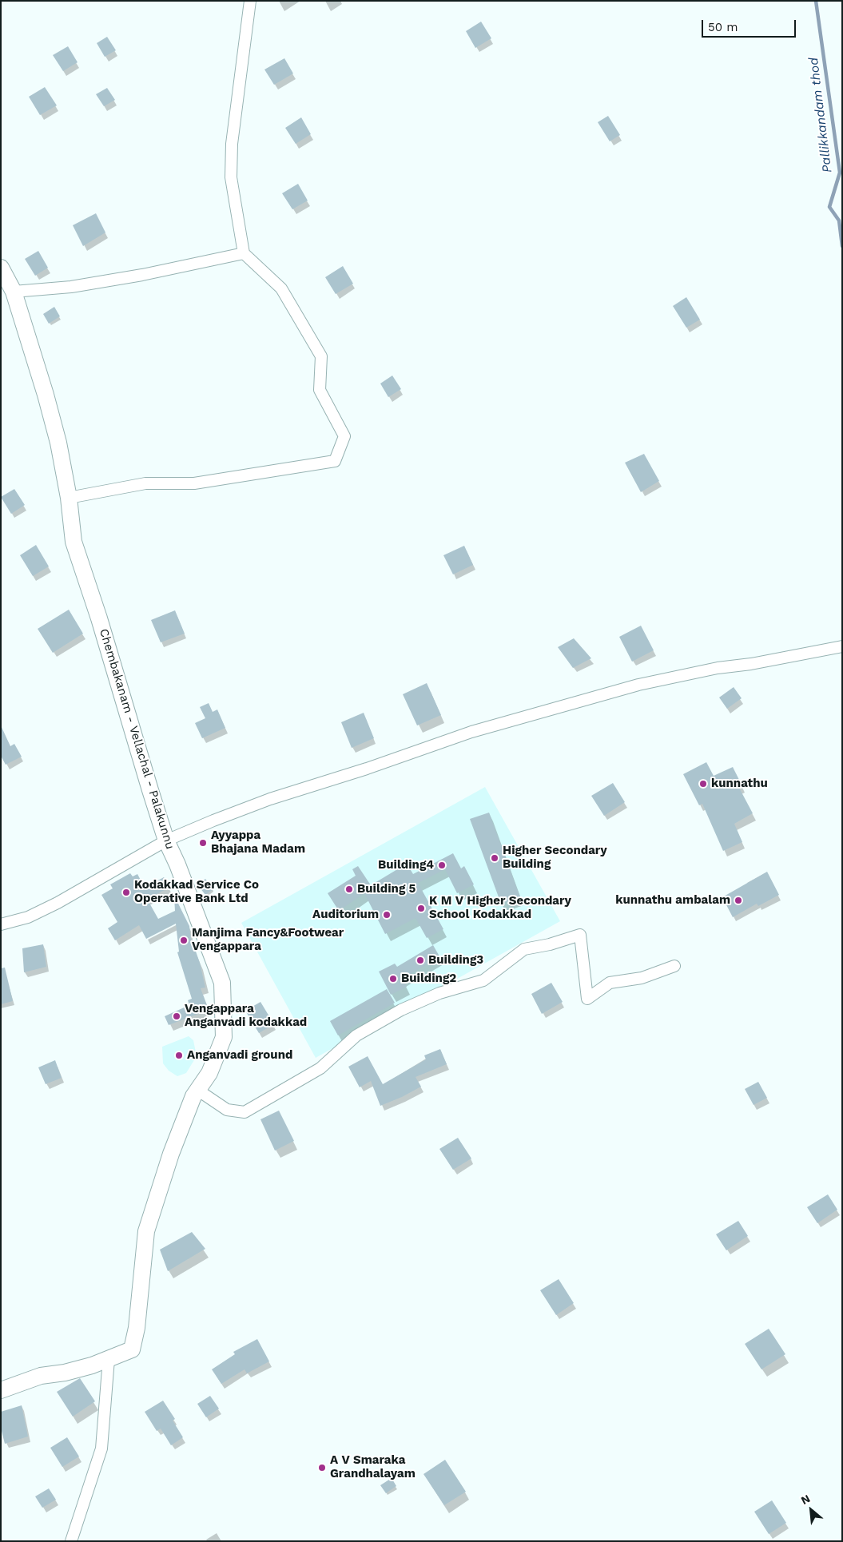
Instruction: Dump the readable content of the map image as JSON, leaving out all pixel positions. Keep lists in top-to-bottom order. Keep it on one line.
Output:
{"streets":{"main road":["Chembakanam - Vellachal - Palakunnu"]},"water":["Pallikkandam thod"],"places":["kunnathu","Ayyappa Bhajana Madam","Higher Secondary Building","Building4","Building 5","Kodakkad Service Co Operative Bank Ltd","kunnathu ambalam","K M V Higher Secondary School Kodakkad","Auditorium","Manjima Fancy&Footwear Vengappara","Building3","Building2","Vengappara Anganvadi kodakkad","Anganvadi ground","A V Smaraka Grandhalayam"],"scale_bar":"50 m","north":"top left"}
